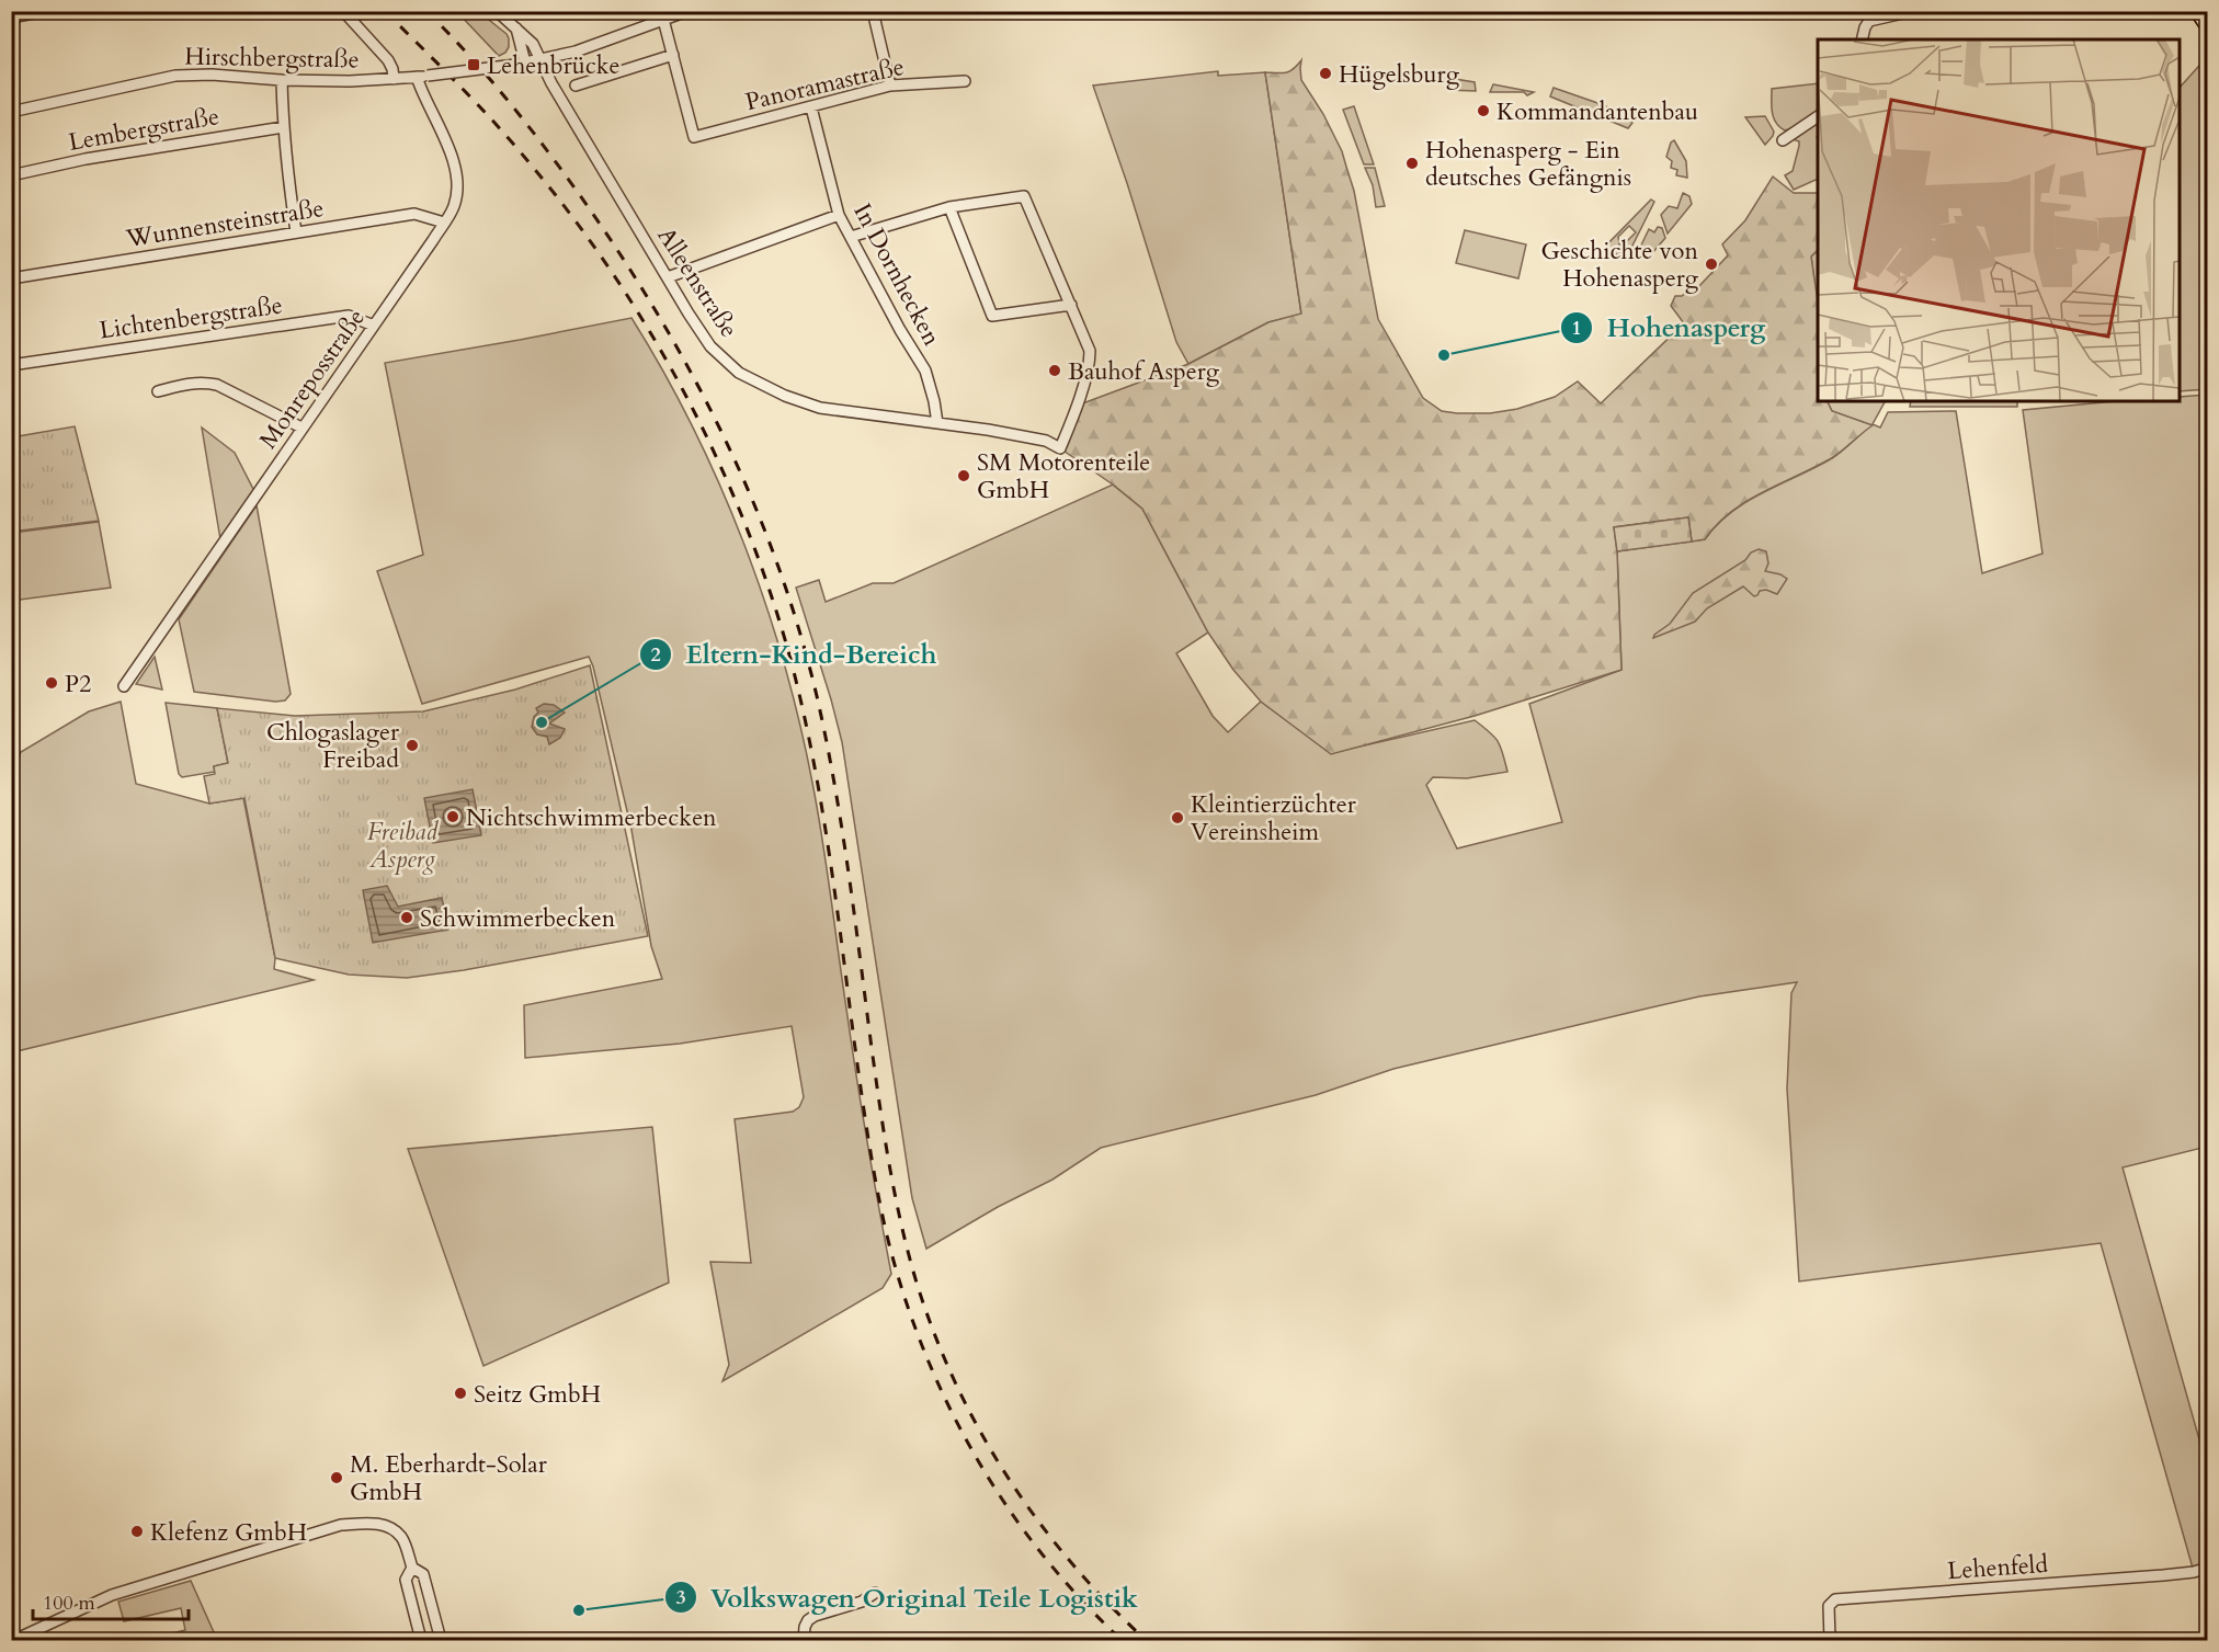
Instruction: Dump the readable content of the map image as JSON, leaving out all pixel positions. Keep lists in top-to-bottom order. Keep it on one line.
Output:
{"streets":{"street":["Hirschbergstraße","Panoramastraße","Lembergstraße","Wunnensteinstraße","In Dornhecken","Alleenstraße","Lichtenbergstraße","Monreposstraße","Lehenfeld"]},"crossings":[["Hirschbergstraße","Monreposstraße"],["Panoramastraße","In Dornhecken"],["Wunnensteinstraße","Monreposstraße"],["In Dornhecken","Alleenstraße"],["Lichtenbergstraße","Monreposstraße"]],"parks":["Freibad Asperg"],"places":{"transit":["Lehenbrücke"],"other":["Hügelsburg","Kommandantenbau","Hohenasperg - Ein deutsches Gefängnis","Geschichte von Hohenasperg","Hohenasperg","Bauhof Asperg","SM Motorenteile GmbH","P2","Eltern-Kind-Bereich","Chlogaslager Freibad","Nichtschwimmerbecken","Kleintierzüchter Vereinsheim","Schwimmerbecken","Seitz GmbH","M. Eberhardt-Solar GmbH","Klefenz GmbH","Volkswagen Original Teile Logistik"]},"scale_bar":"100 m"}
